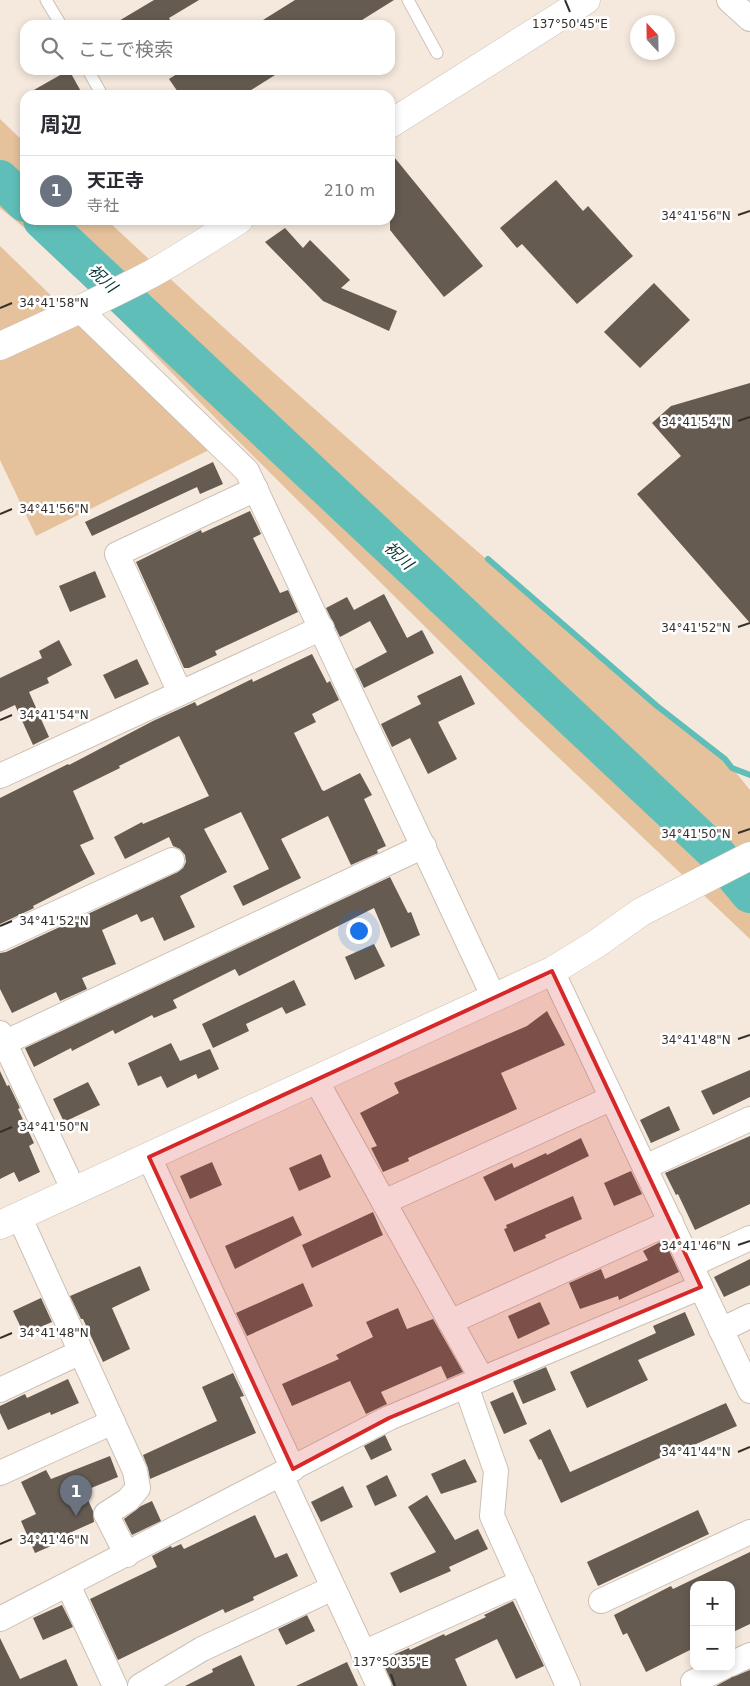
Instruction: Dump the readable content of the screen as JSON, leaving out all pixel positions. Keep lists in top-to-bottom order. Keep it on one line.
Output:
{"water":["祝川"],"north":"top","page":{"search":"ここで検索","heading":"周辺","list":[{"mark":"1","name":"天正寺","note":"寺社","value":"210 m"}],"pins":"1","map_buttons":["+","−"]},"coordinates":["137°50'45\"E","34°41'56\"N","34°41'58\"N","34°41'54\"N","34°41'52\"N","34°41'50\"N","34°41'48\"N","34°41'46\"N","34°41'44\"N","137°50'35\"E"]}
